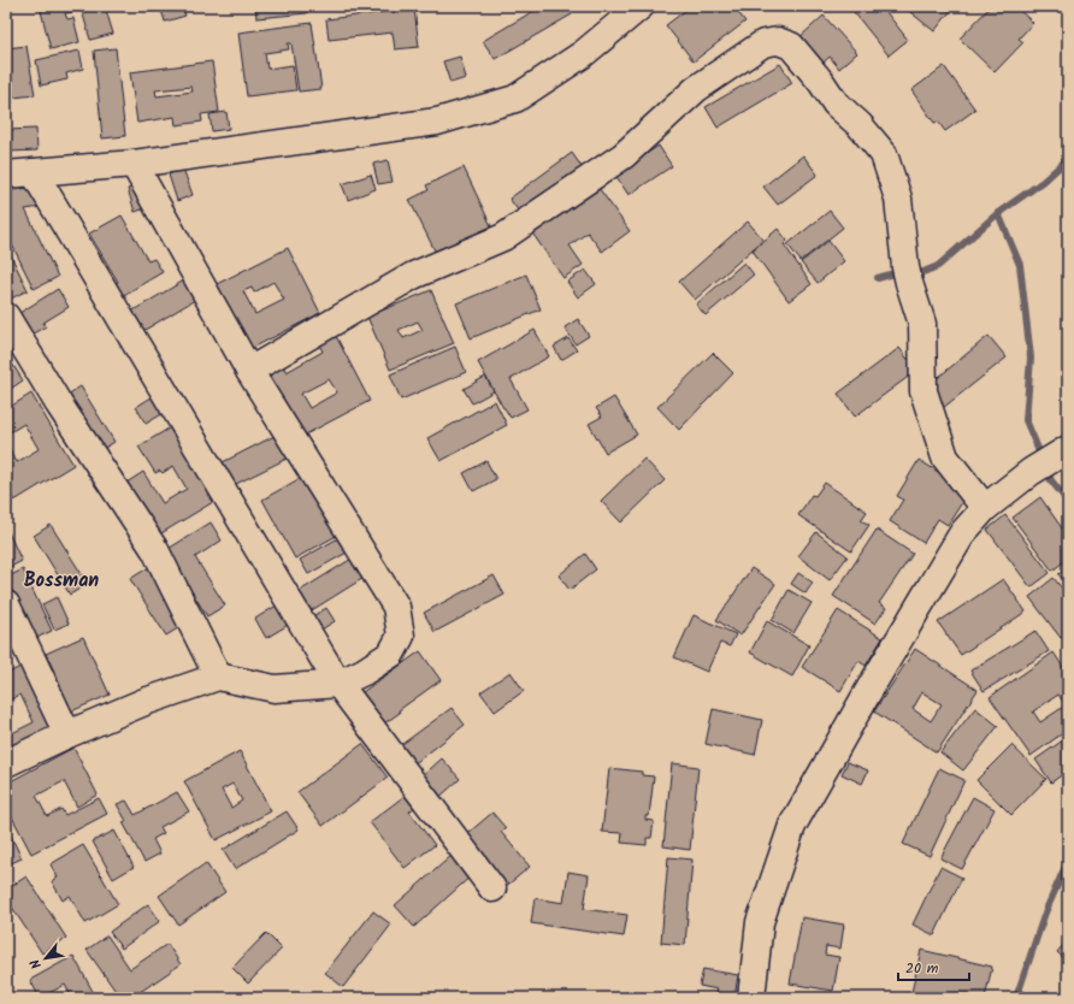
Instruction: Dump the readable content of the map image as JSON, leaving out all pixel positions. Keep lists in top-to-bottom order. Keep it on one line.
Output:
{"districts":["Bossman"],"scale_bar":"20 m","north":"bottom left"}
